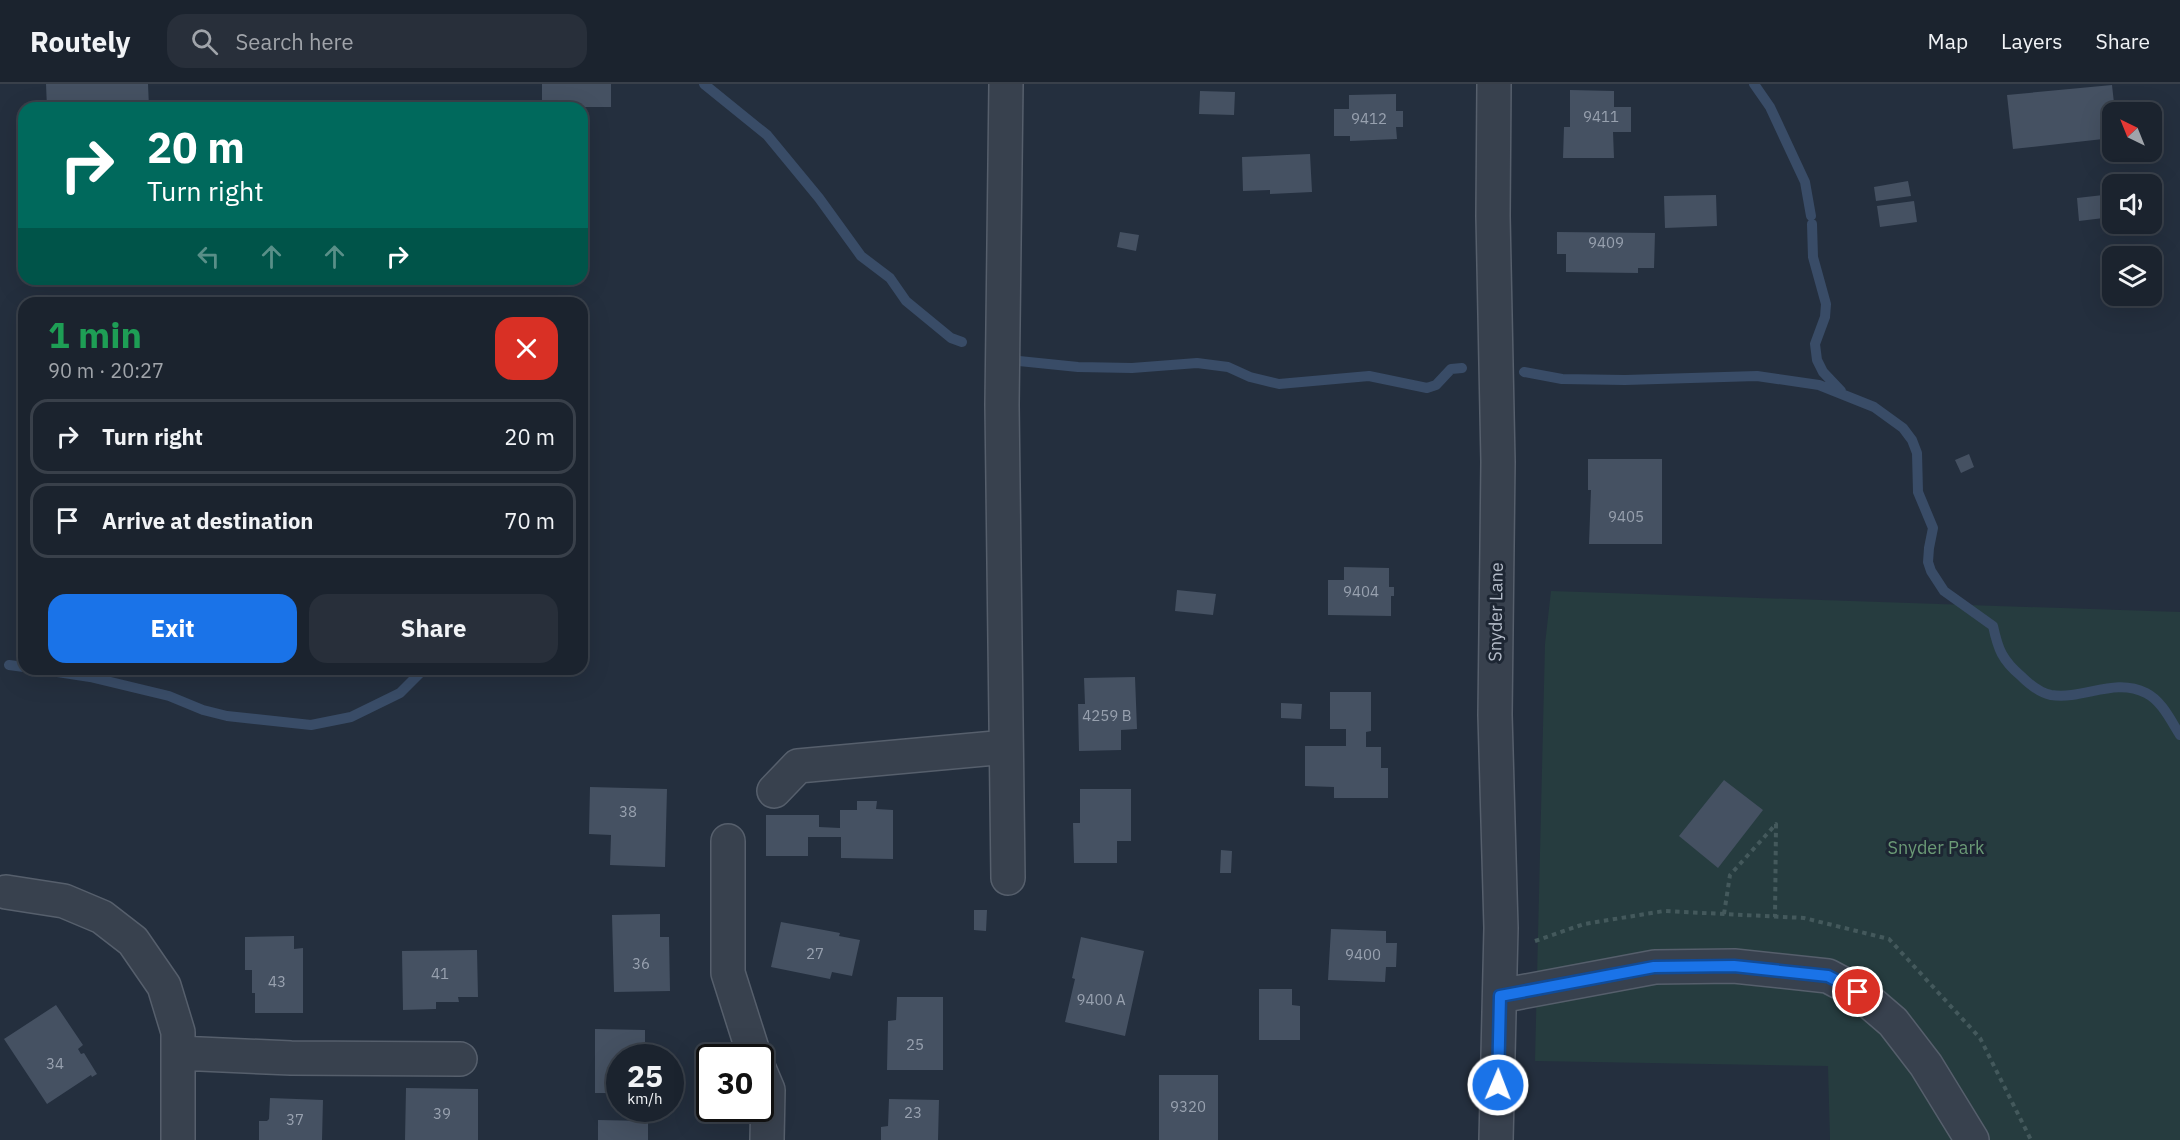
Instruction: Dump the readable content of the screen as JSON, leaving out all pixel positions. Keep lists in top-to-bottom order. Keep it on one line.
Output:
{"streets":{"street":["Snyder Lane"]},"parks":["Snyder Park"],"house_numbers":["9411","9412","9409","9405","9404","4259 B","38","27","9400","36","41","43","9400 A","25","34","9320","23","39","37"],"north":"top left","page":{"header":"Routely","search":"Search here","nav":["Map","Layers","Share"],"turn":["20 m","Turn right"],"heading":["1 min","90 m · 20:27"],"list":[{"name":"Turn right","value":"20 m"},{"name":"Arrive at destination","value":"70 m"}],"buttons":["Exit","Share"],"speed":"25 km/h","limit":"30"}}
